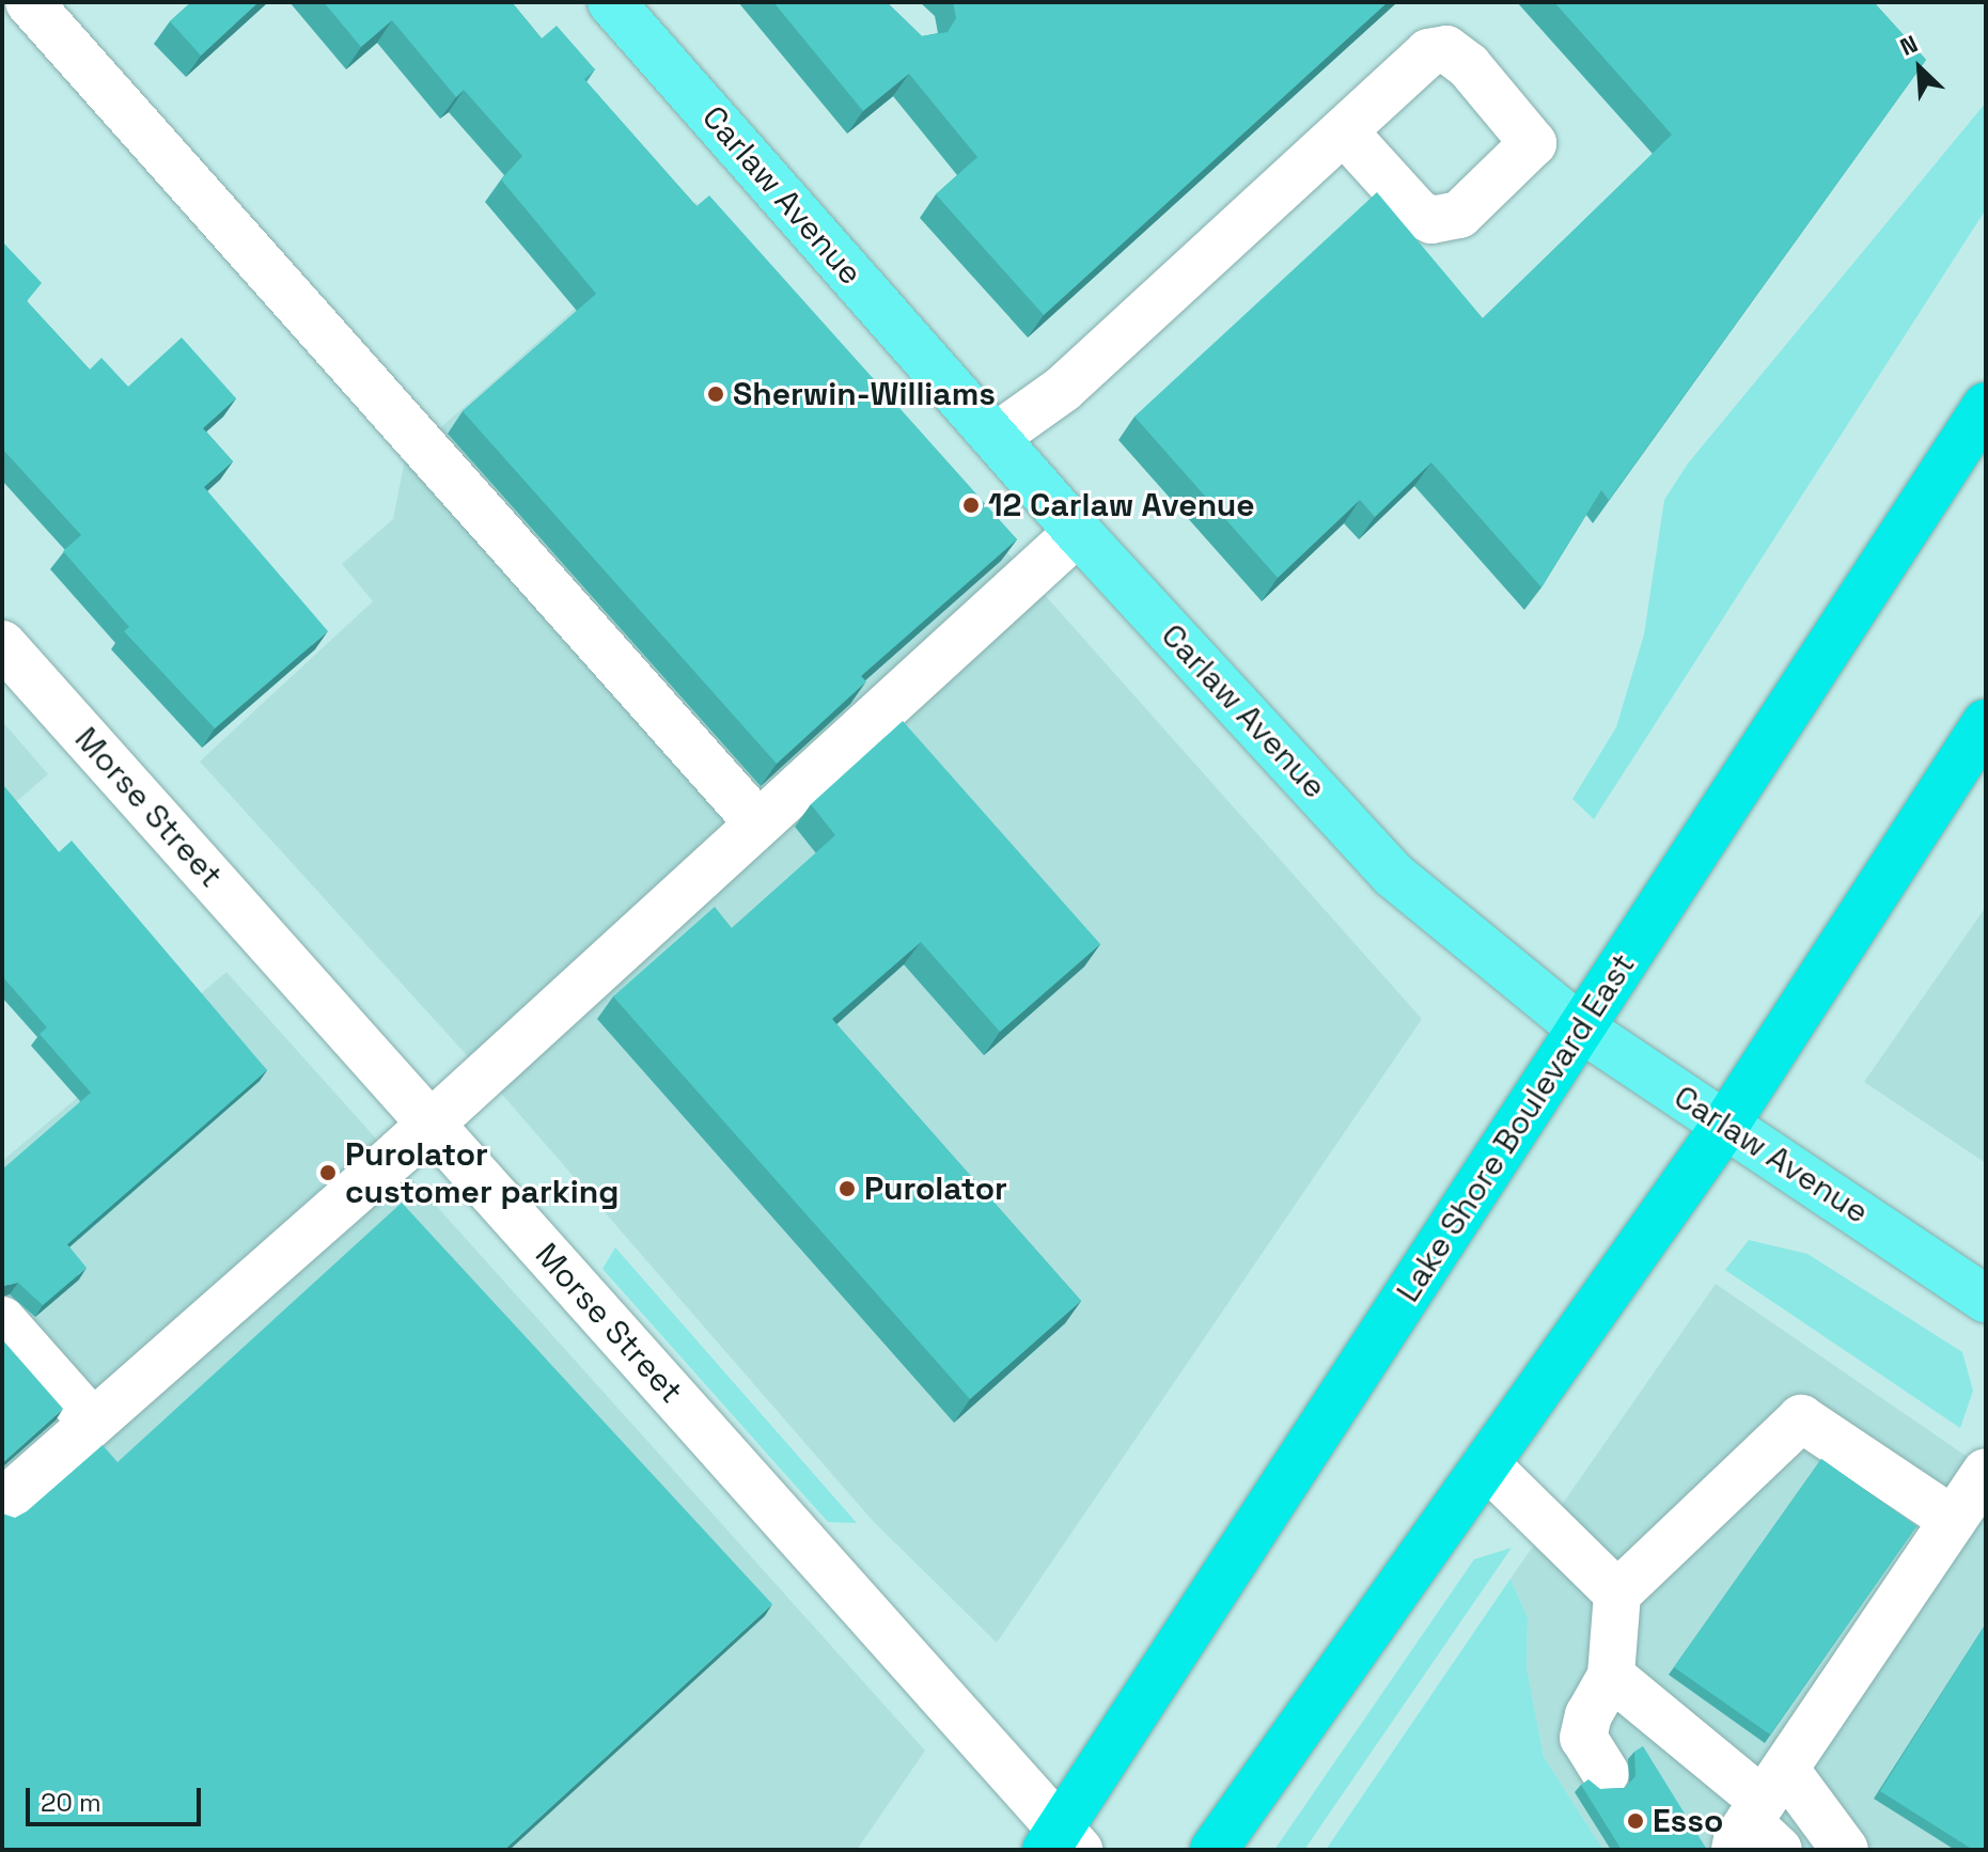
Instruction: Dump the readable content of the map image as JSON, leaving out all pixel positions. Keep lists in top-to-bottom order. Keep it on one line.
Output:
{"streets":{"highway":["Lake Shore Boulevard East"],"main road":["Carlaw Avenue"],"street":["Morse Street"]},"crossings":[["Carlaw Avenue","Lake Shore Boulevard East"],["Morse Street","Lake Shore Boulevard East"]],"places":["Sherwin-Williams","12 Carlaw Avenue","Purolator customer parking","Purolator","Esso"],"scale_bar":"20 m","north":"top left"}
